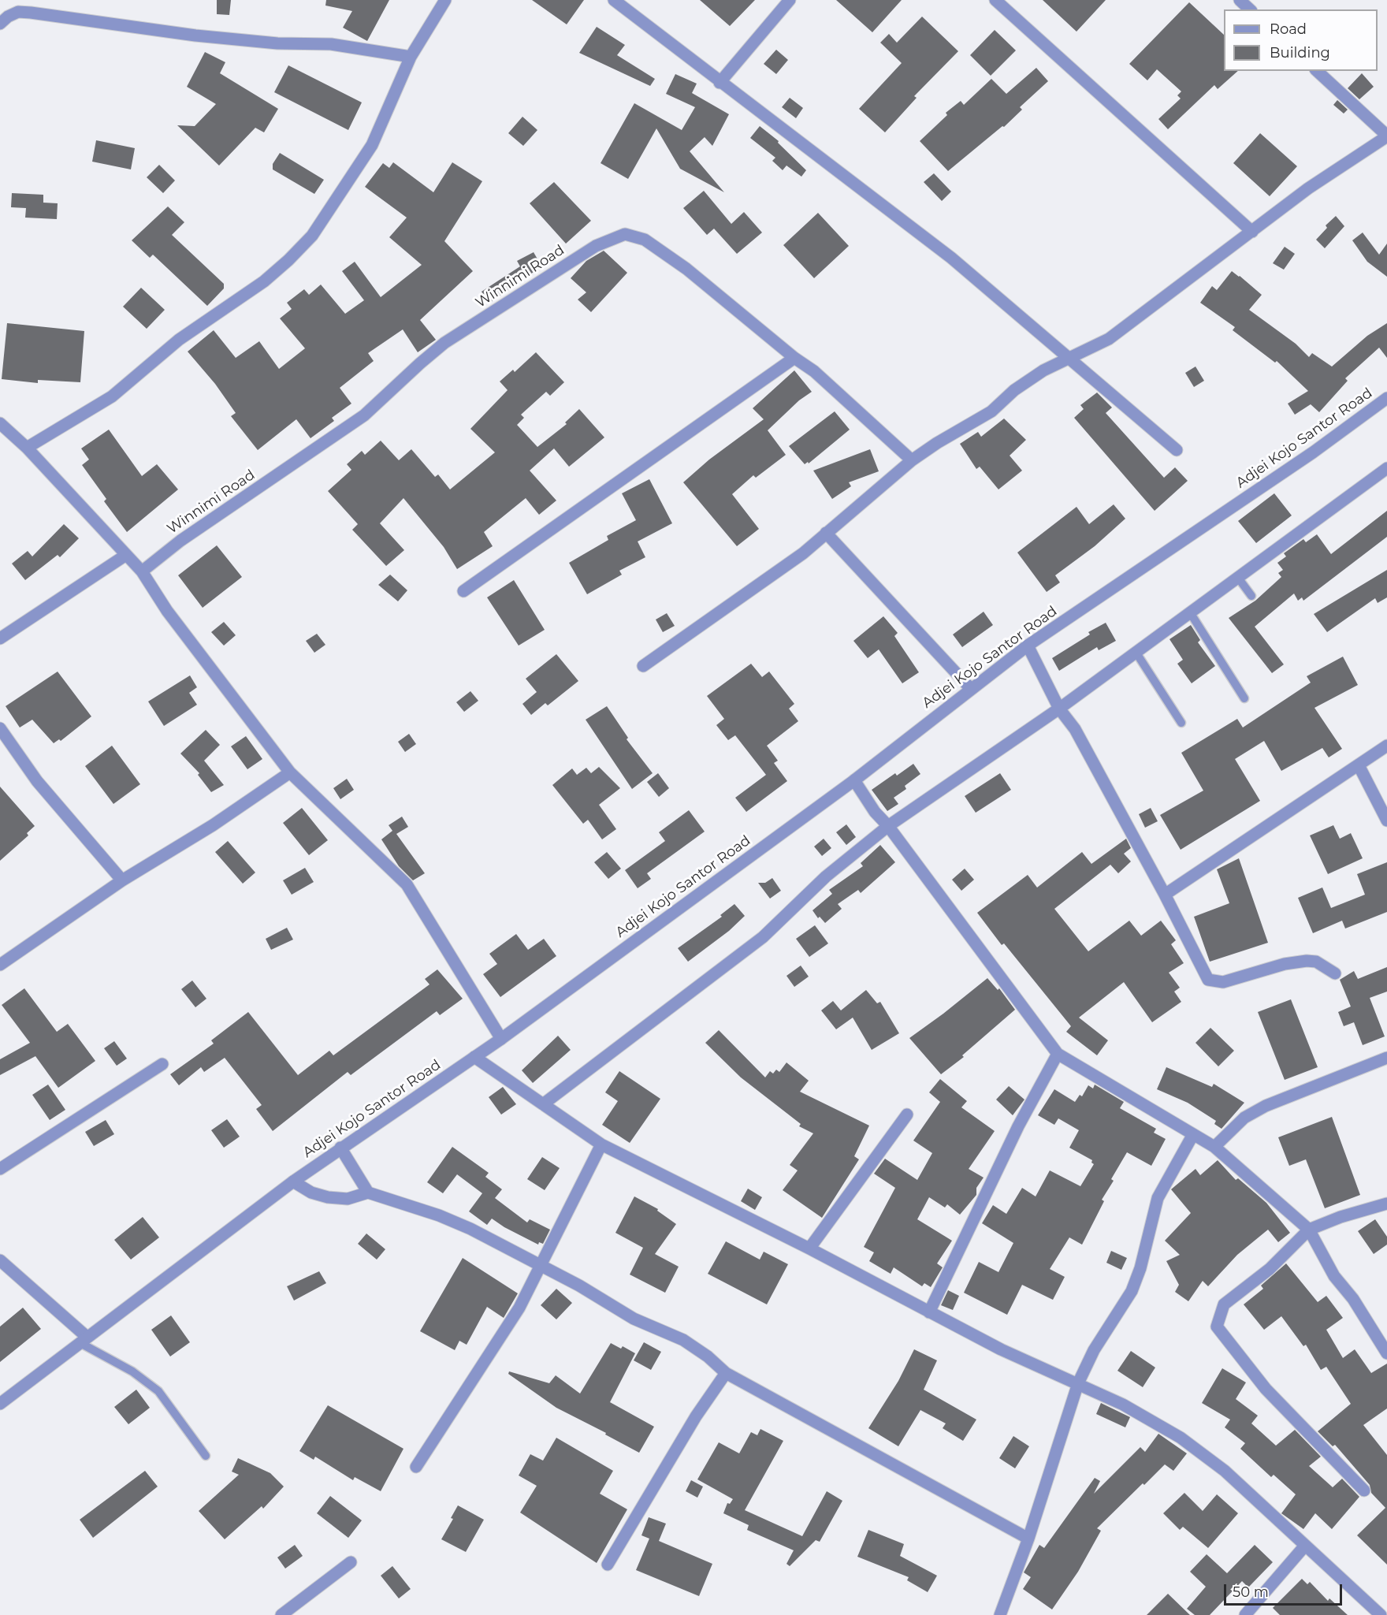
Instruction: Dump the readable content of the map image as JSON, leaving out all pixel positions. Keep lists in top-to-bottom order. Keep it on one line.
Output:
{"streets":{"street":["Winnimi Road","Adjei Kojo Santor Road"]},"legend":["Road","Building"],"scale_bar":"50 m"}
